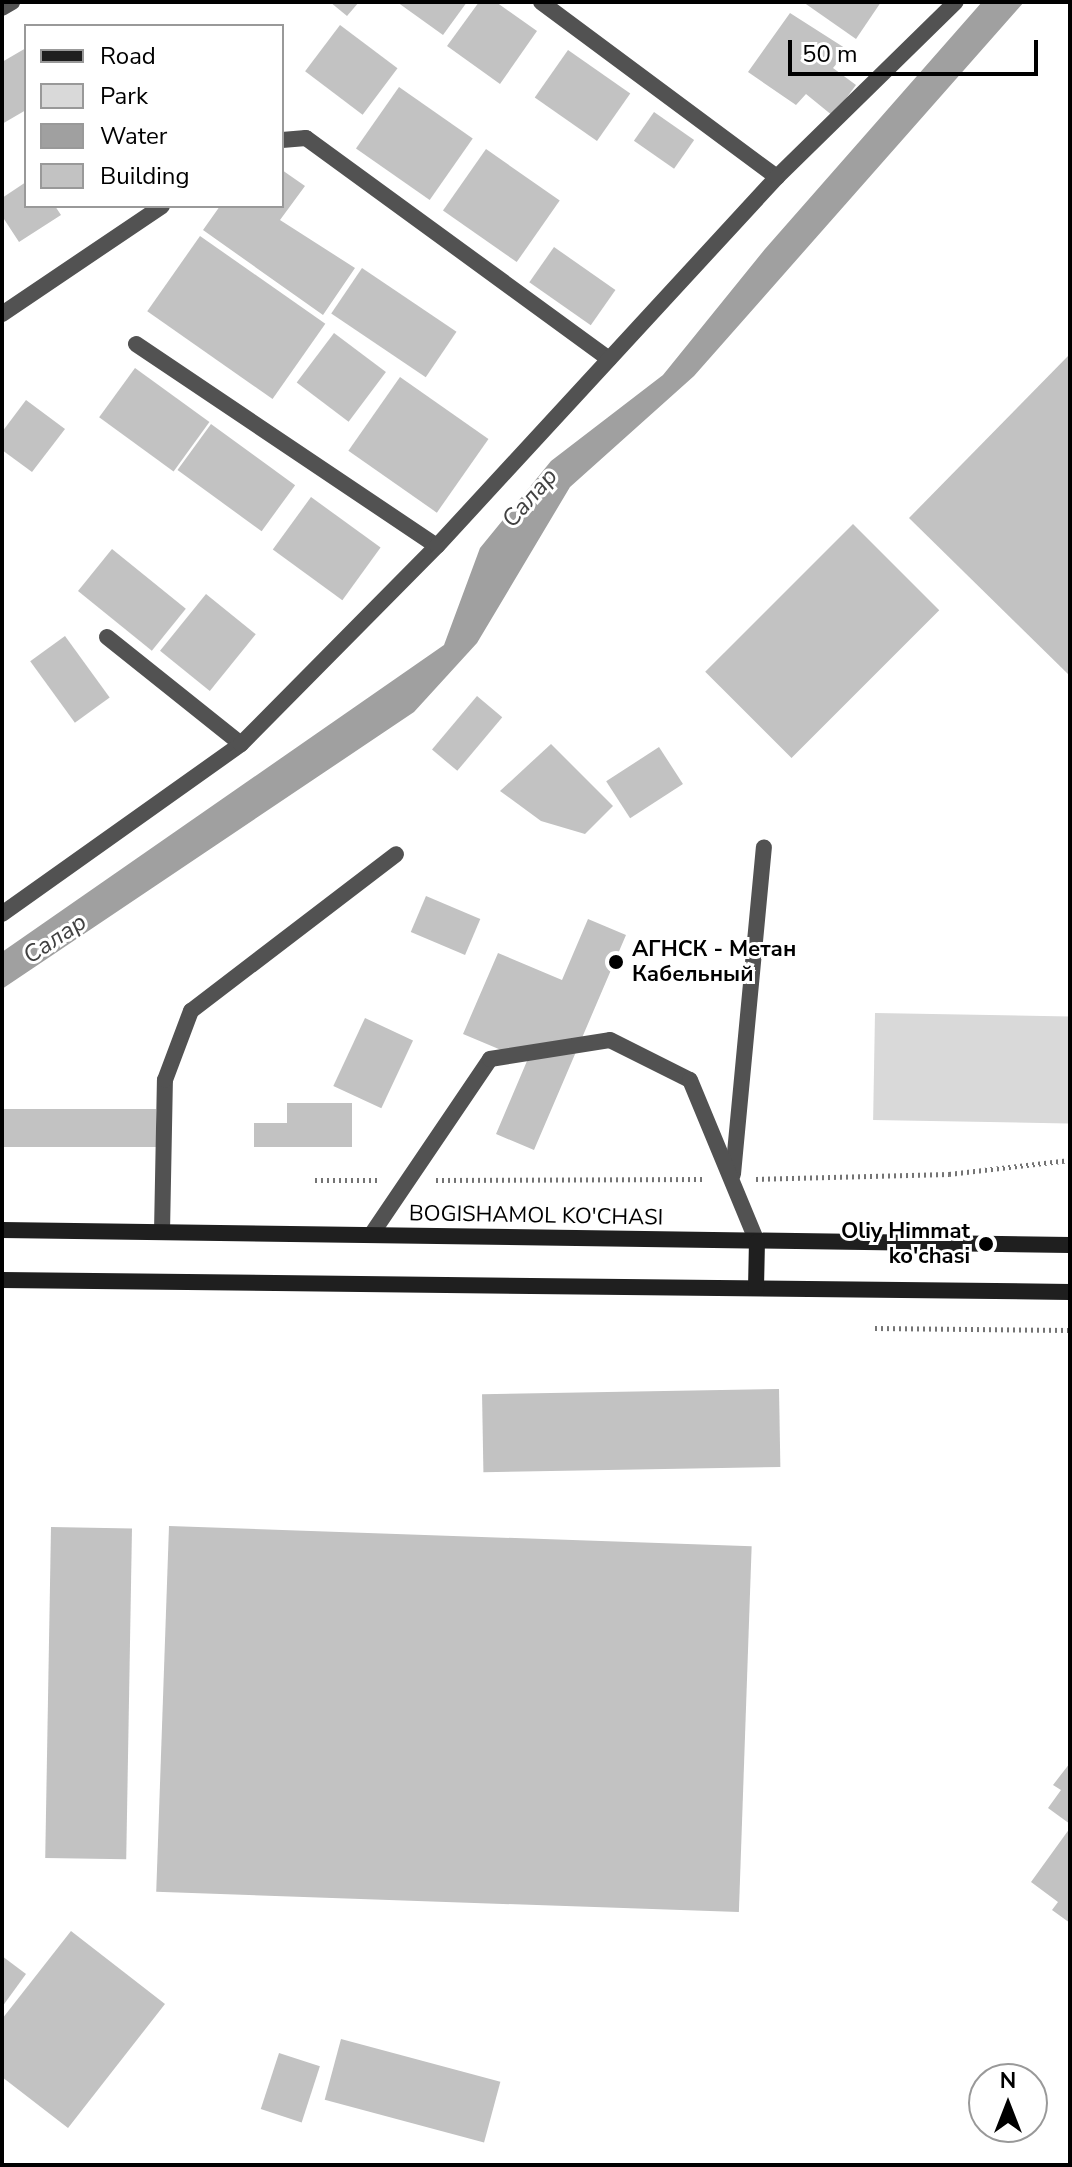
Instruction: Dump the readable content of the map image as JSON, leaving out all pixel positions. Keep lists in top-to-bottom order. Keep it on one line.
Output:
{"streets":{"main road":["BOGISHAMOL KO'CHASI"]},"water":["Салар"],"places":["АГНСК - Метан Кабельный","Oliy Himmat ko'chasi"],"legend":["Road","Park","Water","Building"],"scale_bar":"50 m","north":"top"}
